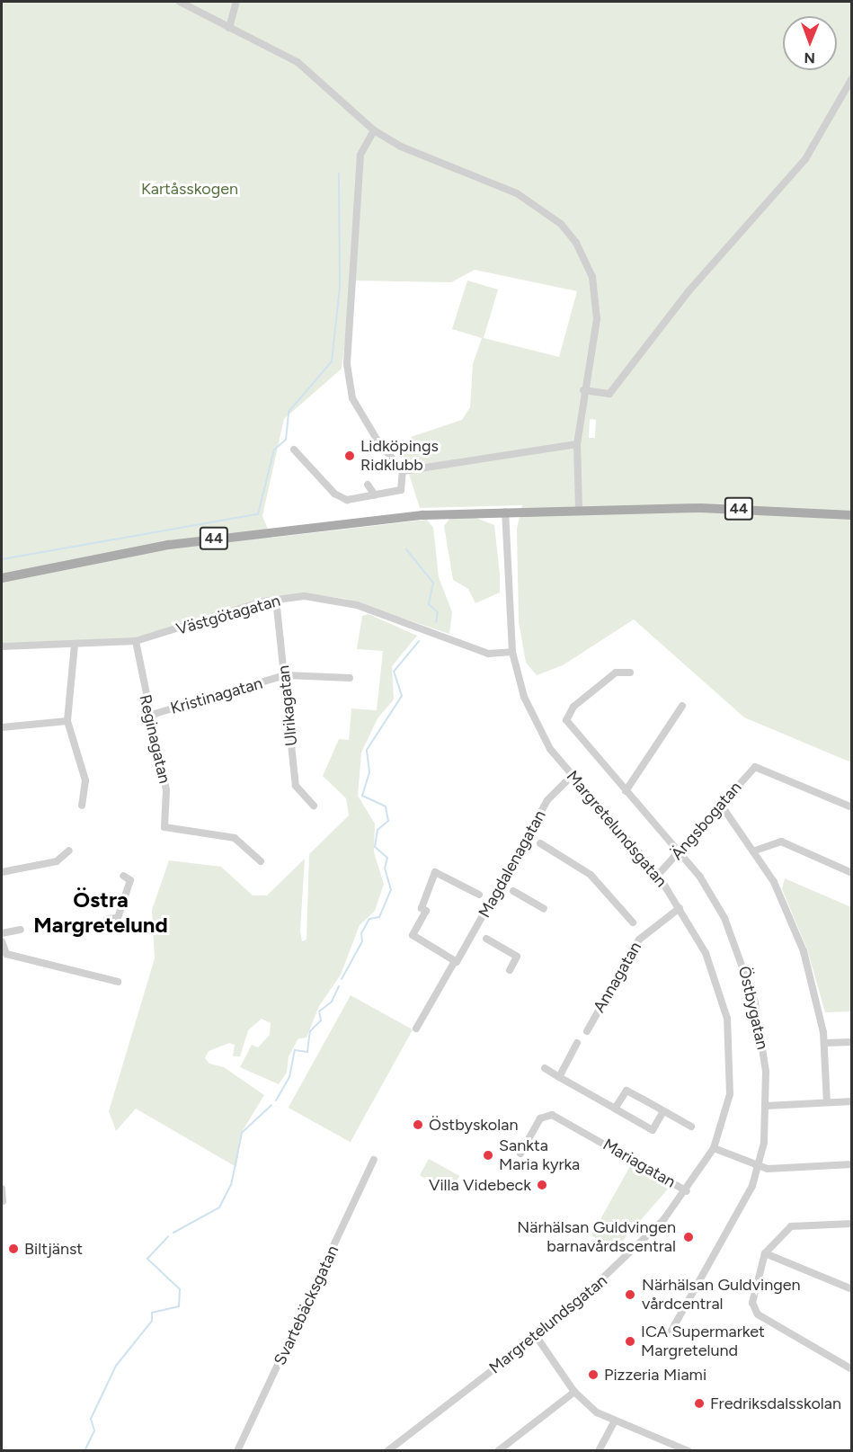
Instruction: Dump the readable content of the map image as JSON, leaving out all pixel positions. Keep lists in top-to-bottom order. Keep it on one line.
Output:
{"streets":{"main road":["44"],"street":["Västgötagatan","Kristinagatan","Ulrikagatan","Reginagatan","Ängsbogatan","Margretelundsgatan","Magdalenagatan","Annagatan","Östbygatan","Mariagatan","Svartebäcksgatan"]},"crossings":[["44","Margretelundsgatan"],["Västgötagatan","Ulrikagatan"],["Västgötagatan","Reginagatan"],["Västgötagatan","Margretelundsgatan"],["Kristinagatan","Ulrikagatan"],["Kristinagatan","Reginagatan"],["Ängsbogatan","Margretelundsgatan"],["Ängsbogatan","Östbygatan"],["Margretelundsgatan","Magdalenagatan"],["Margretelundsgatan","Annagatan"],["Margretelundsgatan","Mariagatan"]],"districts":["Östra Margretelund"],"parks":["Kartåsskogen"],"places":["Lidköpings Ridklubb","Östbyskolan","Sankta Maria kyrka","Villa Videbeck","Närhälsan Guldvingen barnavårdscentral","Biltjänst","Närhälsan Guldvingen vårdcentral","ICA Supermarket Margretelund","Pizzeria Miami","Fredriksdalsskolan"],"north":"bottom"}
